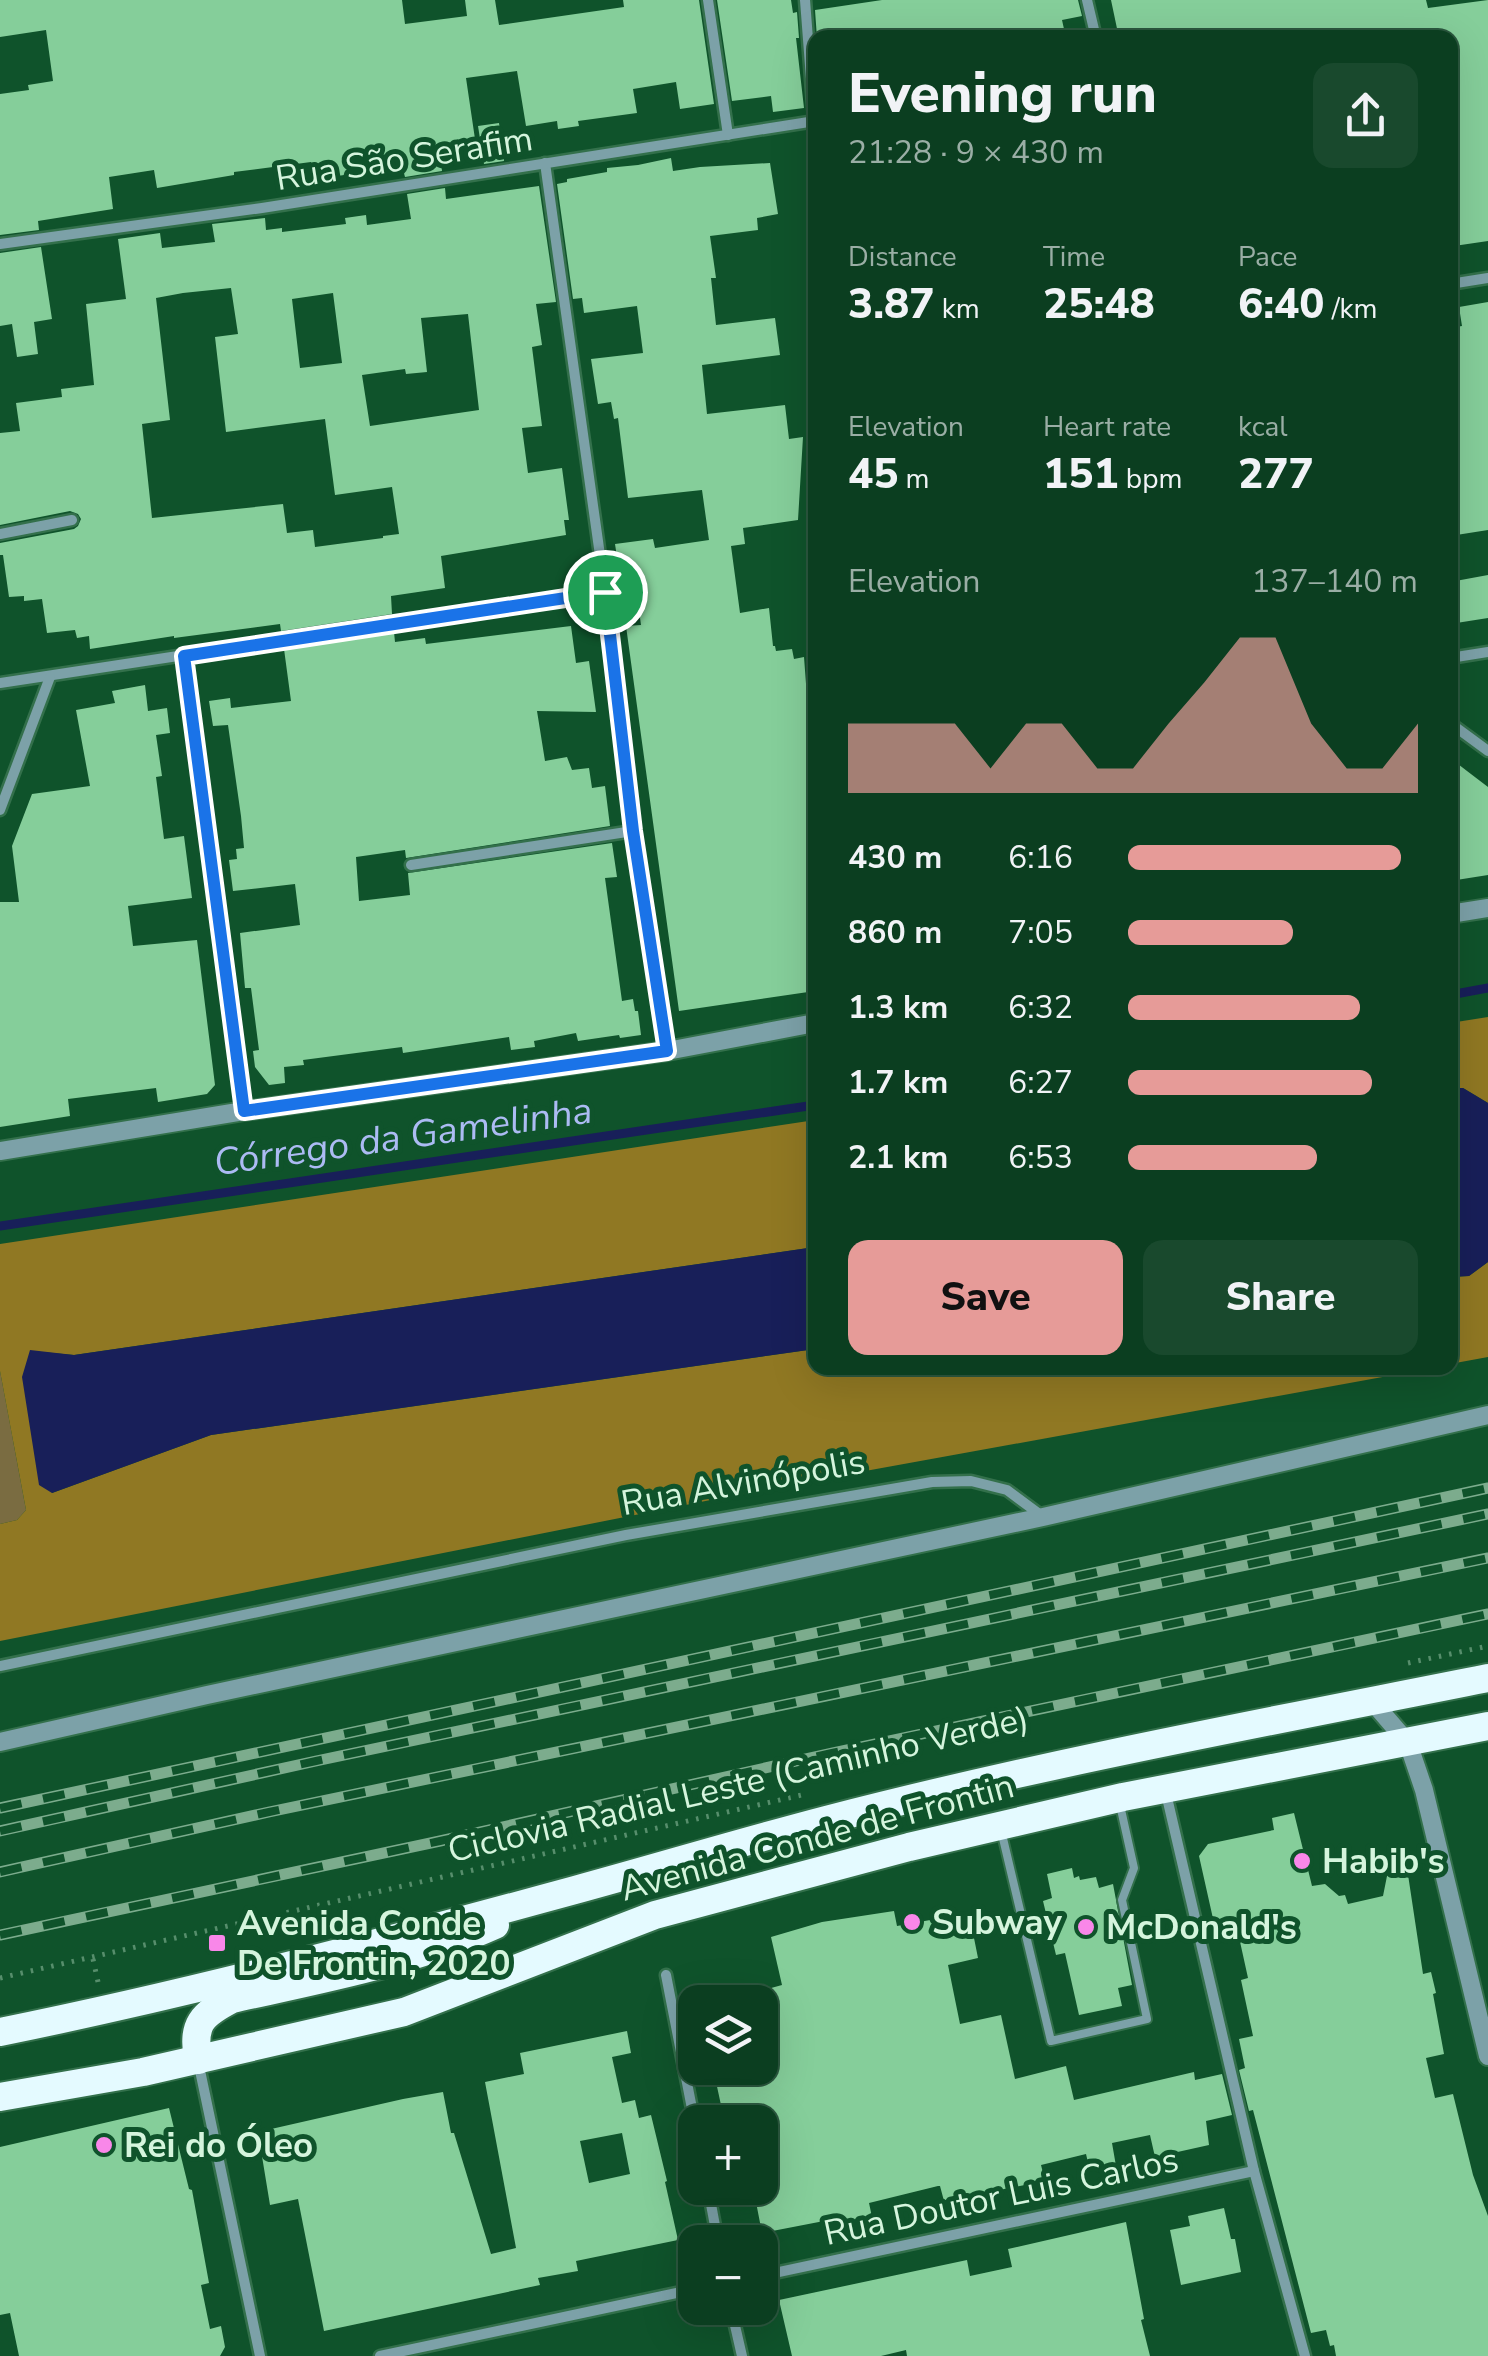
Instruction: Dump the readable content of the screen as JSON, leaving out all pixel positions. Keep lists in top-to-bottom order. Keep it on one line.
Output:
{"streets":{"highway":["Avenida Conde de Frontin"],"street":["Rua São Serafim","Rua Alvinópolis","Rua Doutor Luis Carlos"],"path":["Ciclovia Radial Leste (Caminho Verde)"]},"water":["Córrego da Gamelinha"],"places":{"other":["Habib's","Subway","McDonald's","Rei do Óleo"],"transit":["Avenida Conde De Frontin, 2020"]},"page":{"heading":["Evening run","21:28 · 9 × 430 m"],"stats":[["Distance","3.87 km"],["Time","25:48"],["Pace","6:40 /km"],["Elevation","45 m"],["Heart rate","151 bpm"],["kcal","277"]],"chart":["Elevation","137–140 m"],"list":[{"name":"430 m","note":"6:16"},{"name":"860 m","note":"7:05"},{"name":"1.3 km","note":"6:32"},{"name":"1.7 km","note":"6:27"},{"name":"2.1 km","note":"6:53"}],"buttons":["Save","Share"],"map_buttons":["+","−"]}}
